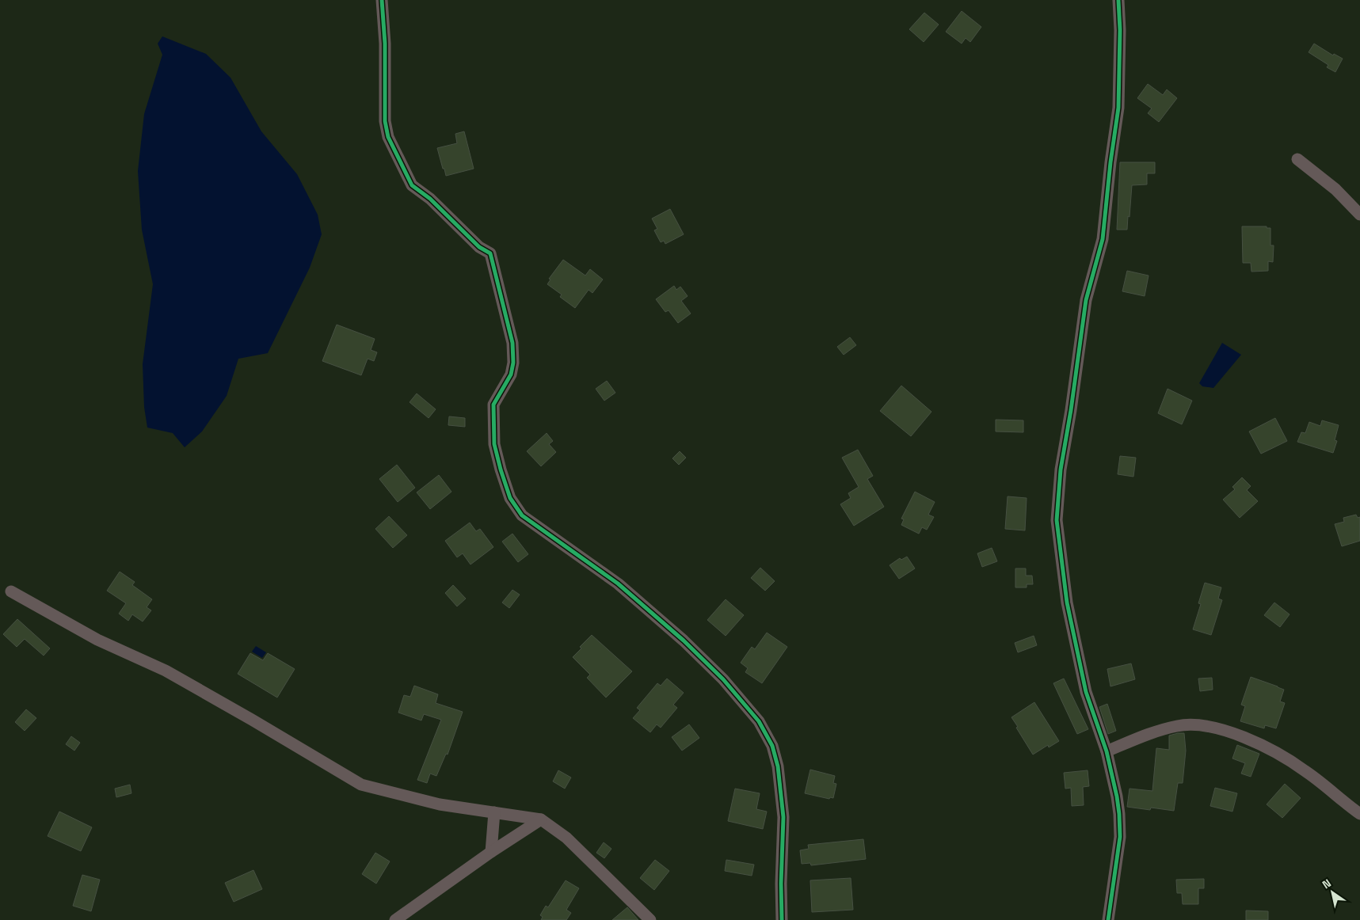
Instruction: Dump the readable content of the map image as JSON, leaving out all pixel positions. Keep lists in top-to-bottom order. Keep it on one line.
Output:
{"north":"top left"}
